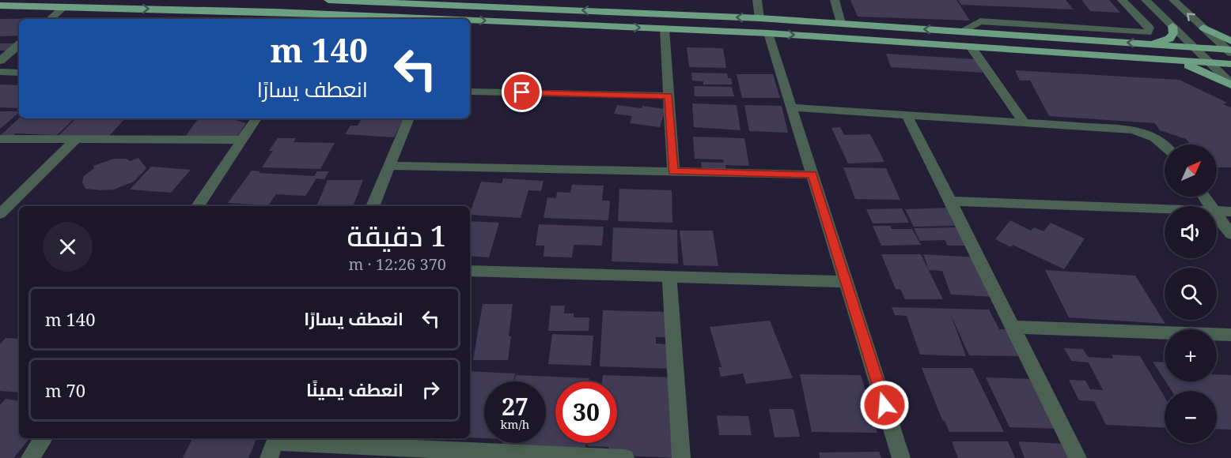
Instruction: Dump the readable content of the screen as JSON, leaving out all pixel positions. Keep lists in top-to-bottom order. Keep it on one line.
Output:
{"north":"top right","page":{"turn":["140 m","انعطف يسارًا"],"map_buttons":["+","−"],"heading":["1 دقيقة","370 m · 12:26"],"list":[{"name":"انعطف يسارًا","value":"140 m"},{"name":"انعطف يمينًا","value":"70 m"}],"speed":"27 km/h","limit":"30"}}
